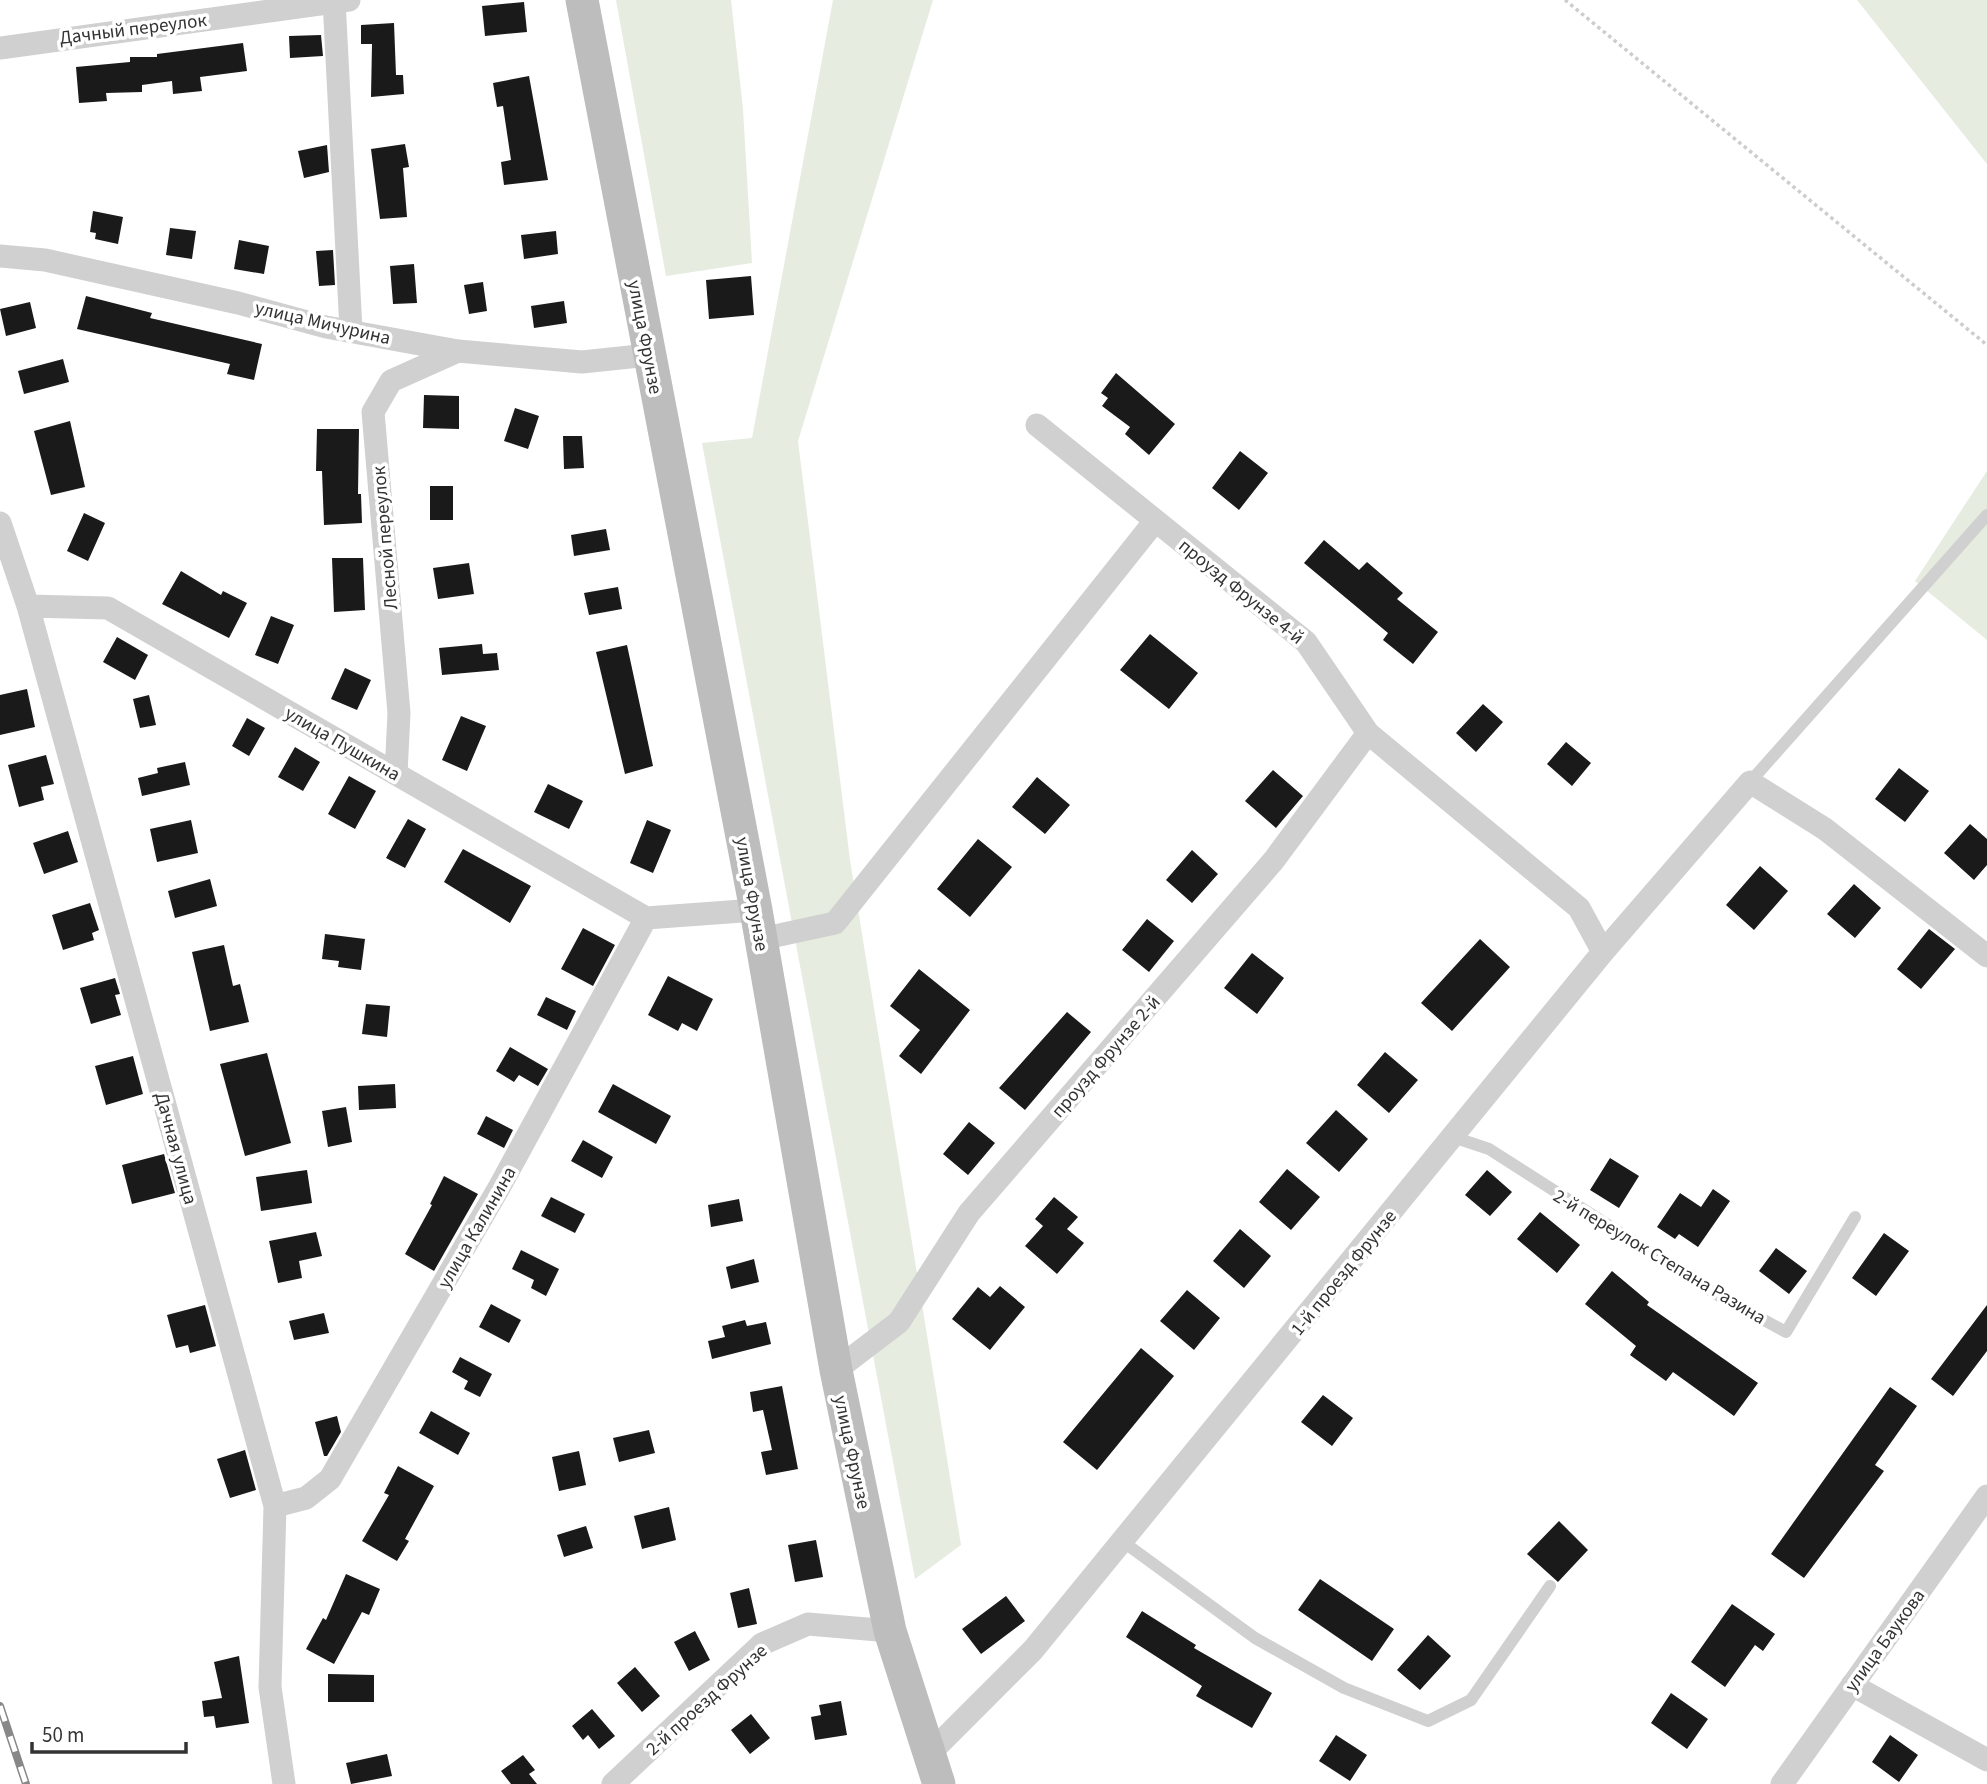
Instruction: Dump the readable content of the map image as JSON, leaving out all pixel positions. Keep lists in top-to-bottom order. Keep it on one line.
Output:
{"streets":{"street":["Дачный переулок","улица Мичурина","улица Фрунзе","Лесной переулок","проузд Фрунзе 4-й","улица Пушкина","проузд Фрунзе 2-й","Дачная улица","улица Калинина","1-й проезд Фрунзе","улица Баукова","2-й проезд Фрунзе"],"lane":["2-й переулок Степана Разина"]},"crossings":[["улица Мичурина","улица Фрунзе"],["улица Мичурина","Лесной переулок"],["улица Фрунзе","проузд Фрунзе 2-й"],["улица Фрунзе","1-й проезд Фрунзе"],["улица Фрунзе","2-й проезд Фрунзе"],["Лесной переулок","улица Пушкина"],["проузд Фрунзе 4-й","проузд Фрунзе 2-й"],["проузд Фрунзе 4-й","1-й проезд Фрунзе"],["улица Пушкина","Дачная улица"],["улица Пушкина","улица Калинина"],["Дачная улица","улица Калинина"],["2-й переулок Степана Разина","1-й проезд Фрунзе"]],"scale_bar":"50 m"}
